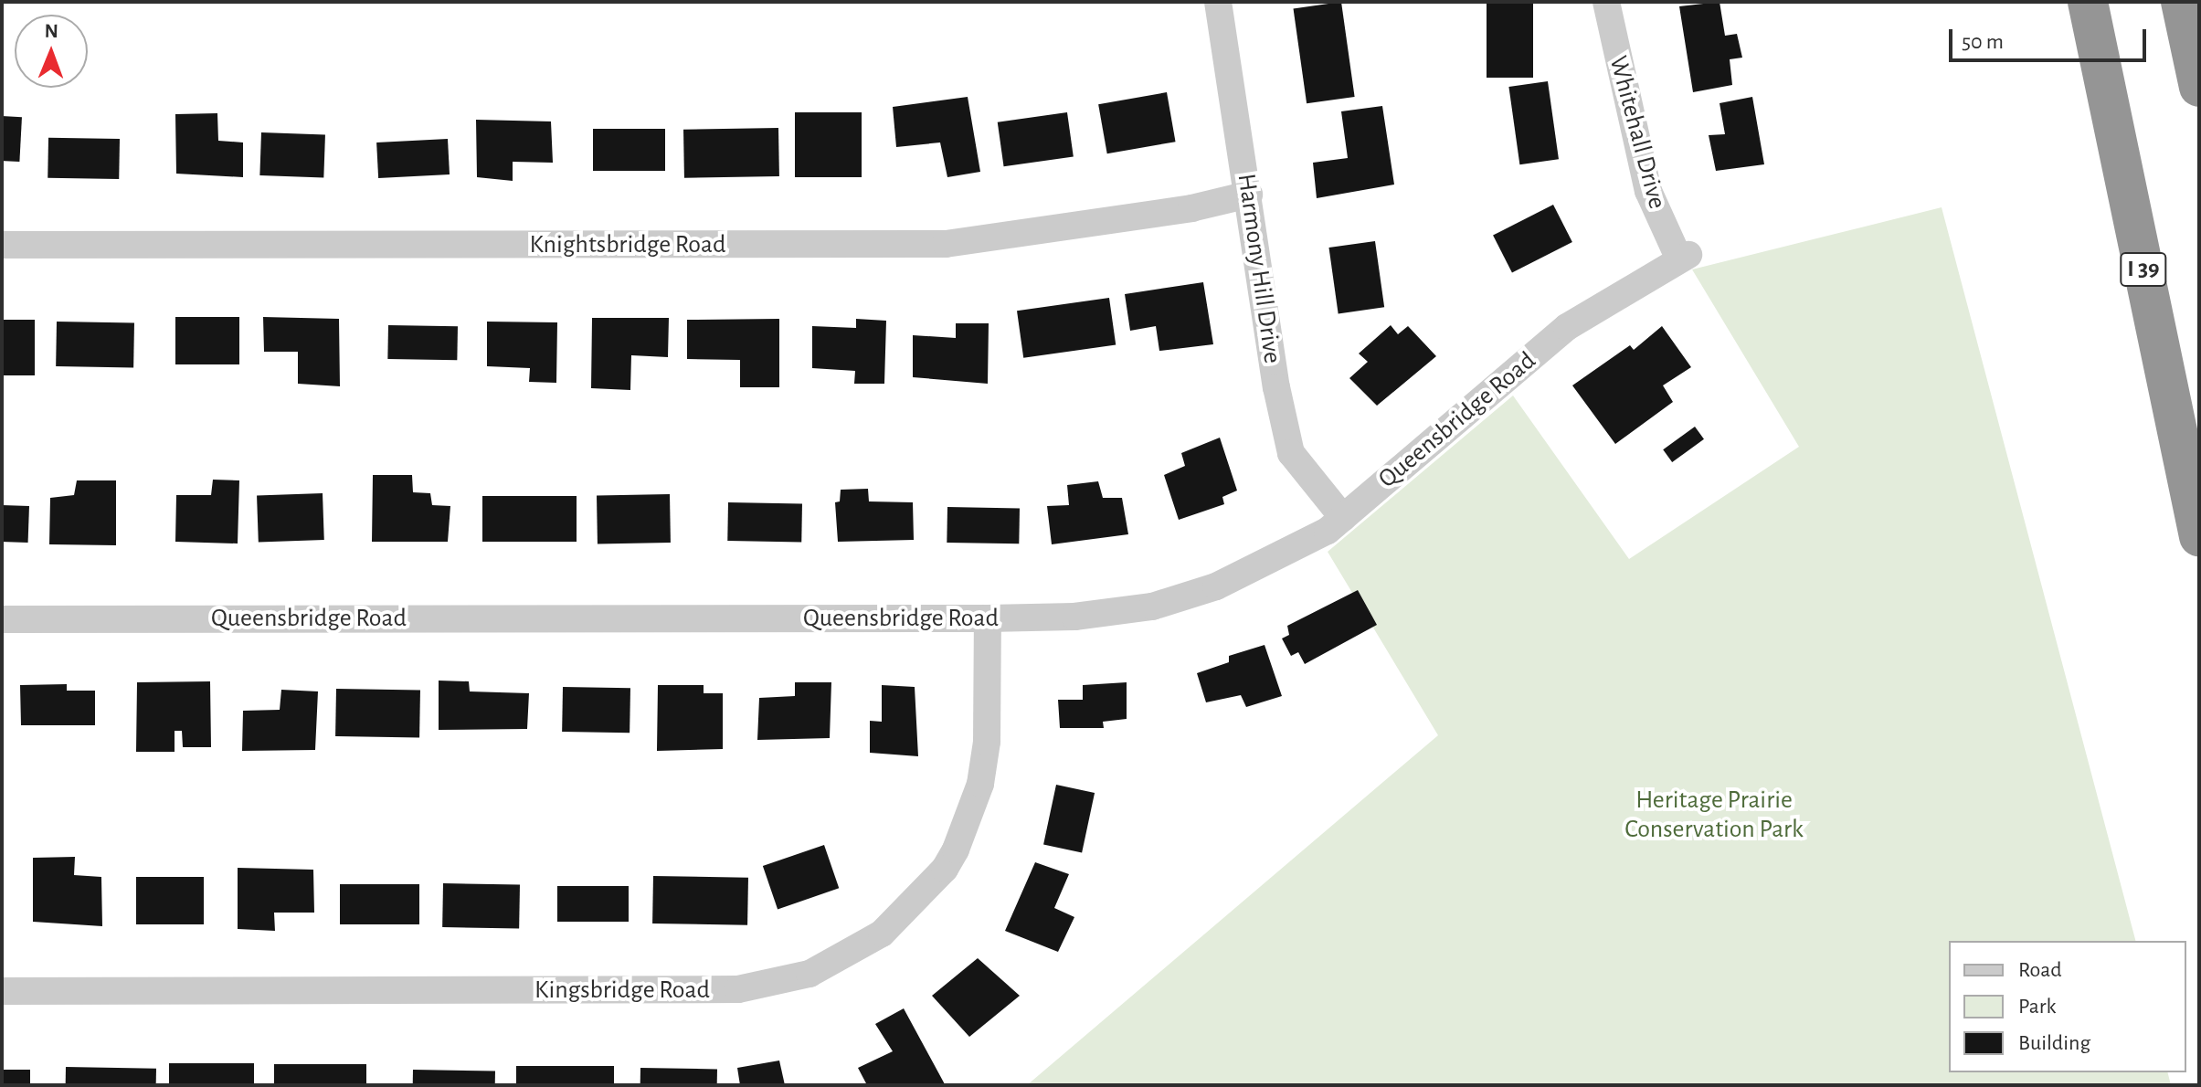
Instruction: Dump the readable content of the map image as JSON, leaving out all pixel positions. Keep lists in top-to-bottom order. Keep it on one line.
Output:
{"streets":{"highway":["I 39"],"street":["Whitehall Drive","Knightsbridge Road","Harmony Hill Drive","Queensbridge Road","Kingsbridge Road"]},"crossings":[["Whitehall Drive","Queensbridge Road"],["Knightsbridge Road","Harmony Hill Drive"],["Harmony Hill Drive","Queensbridge Road"],["Queensbridge Road","Kingsbridge Road"]],"parks":["Heritage Prairie Conservation Park"],"legend":["Road","Park","Building"],"scale_bar":"50 m","north":"top"}
